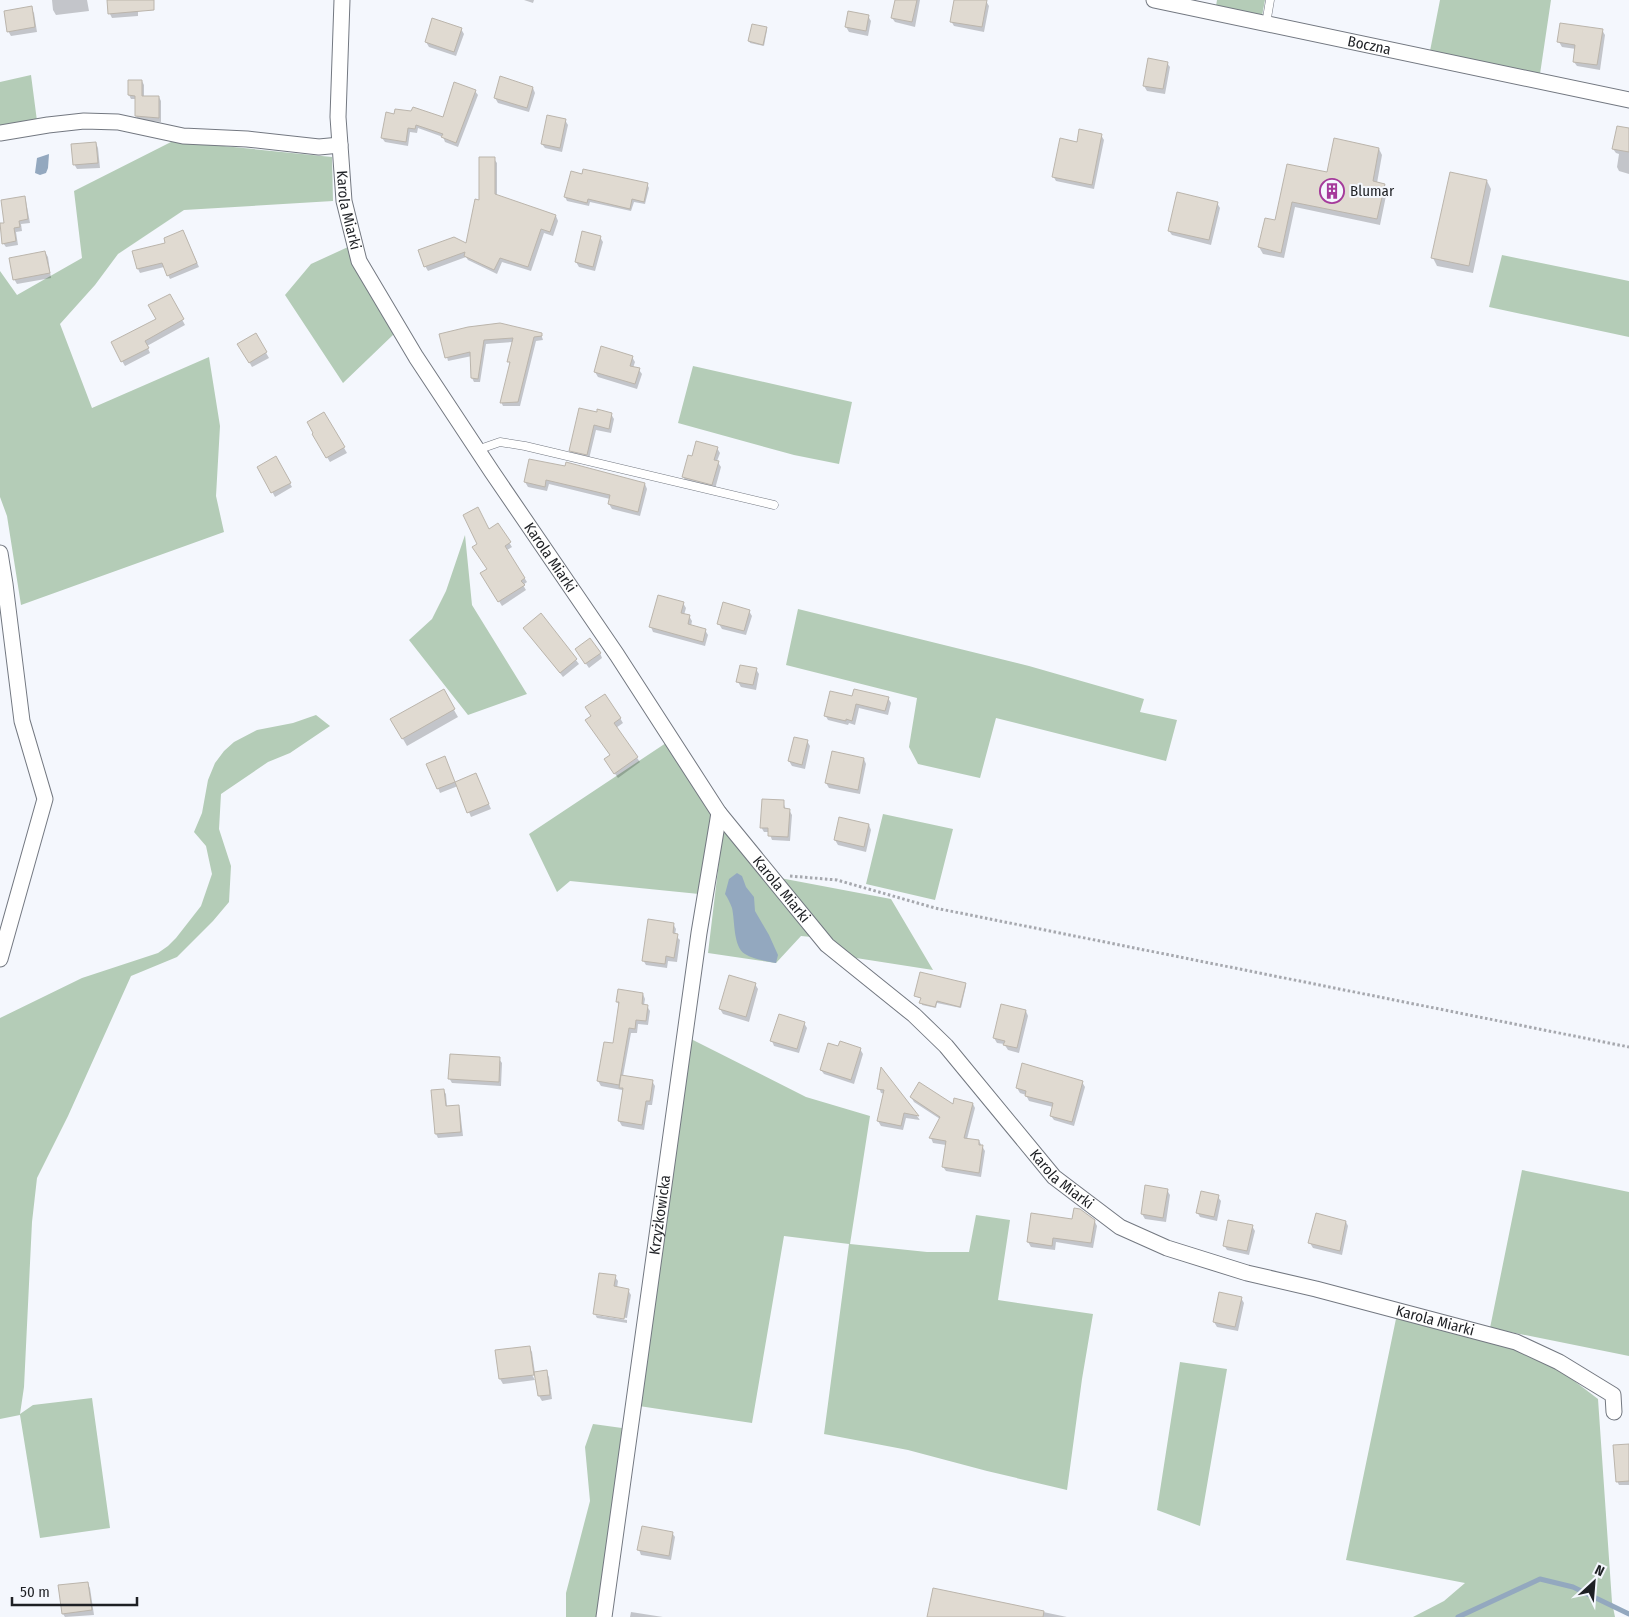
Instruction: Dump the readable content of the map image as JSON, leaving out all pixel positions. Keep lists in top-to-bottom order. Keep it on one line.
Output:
{"streets":{"street":["Boczna","Karola Miarki","Krzyżkowicka"]},"crossings":[["Karola Miarki","Krzyżkowicka"]],"places":{"building":["Blumar"]},"scale_bar":"50 m","north":"top right"}
